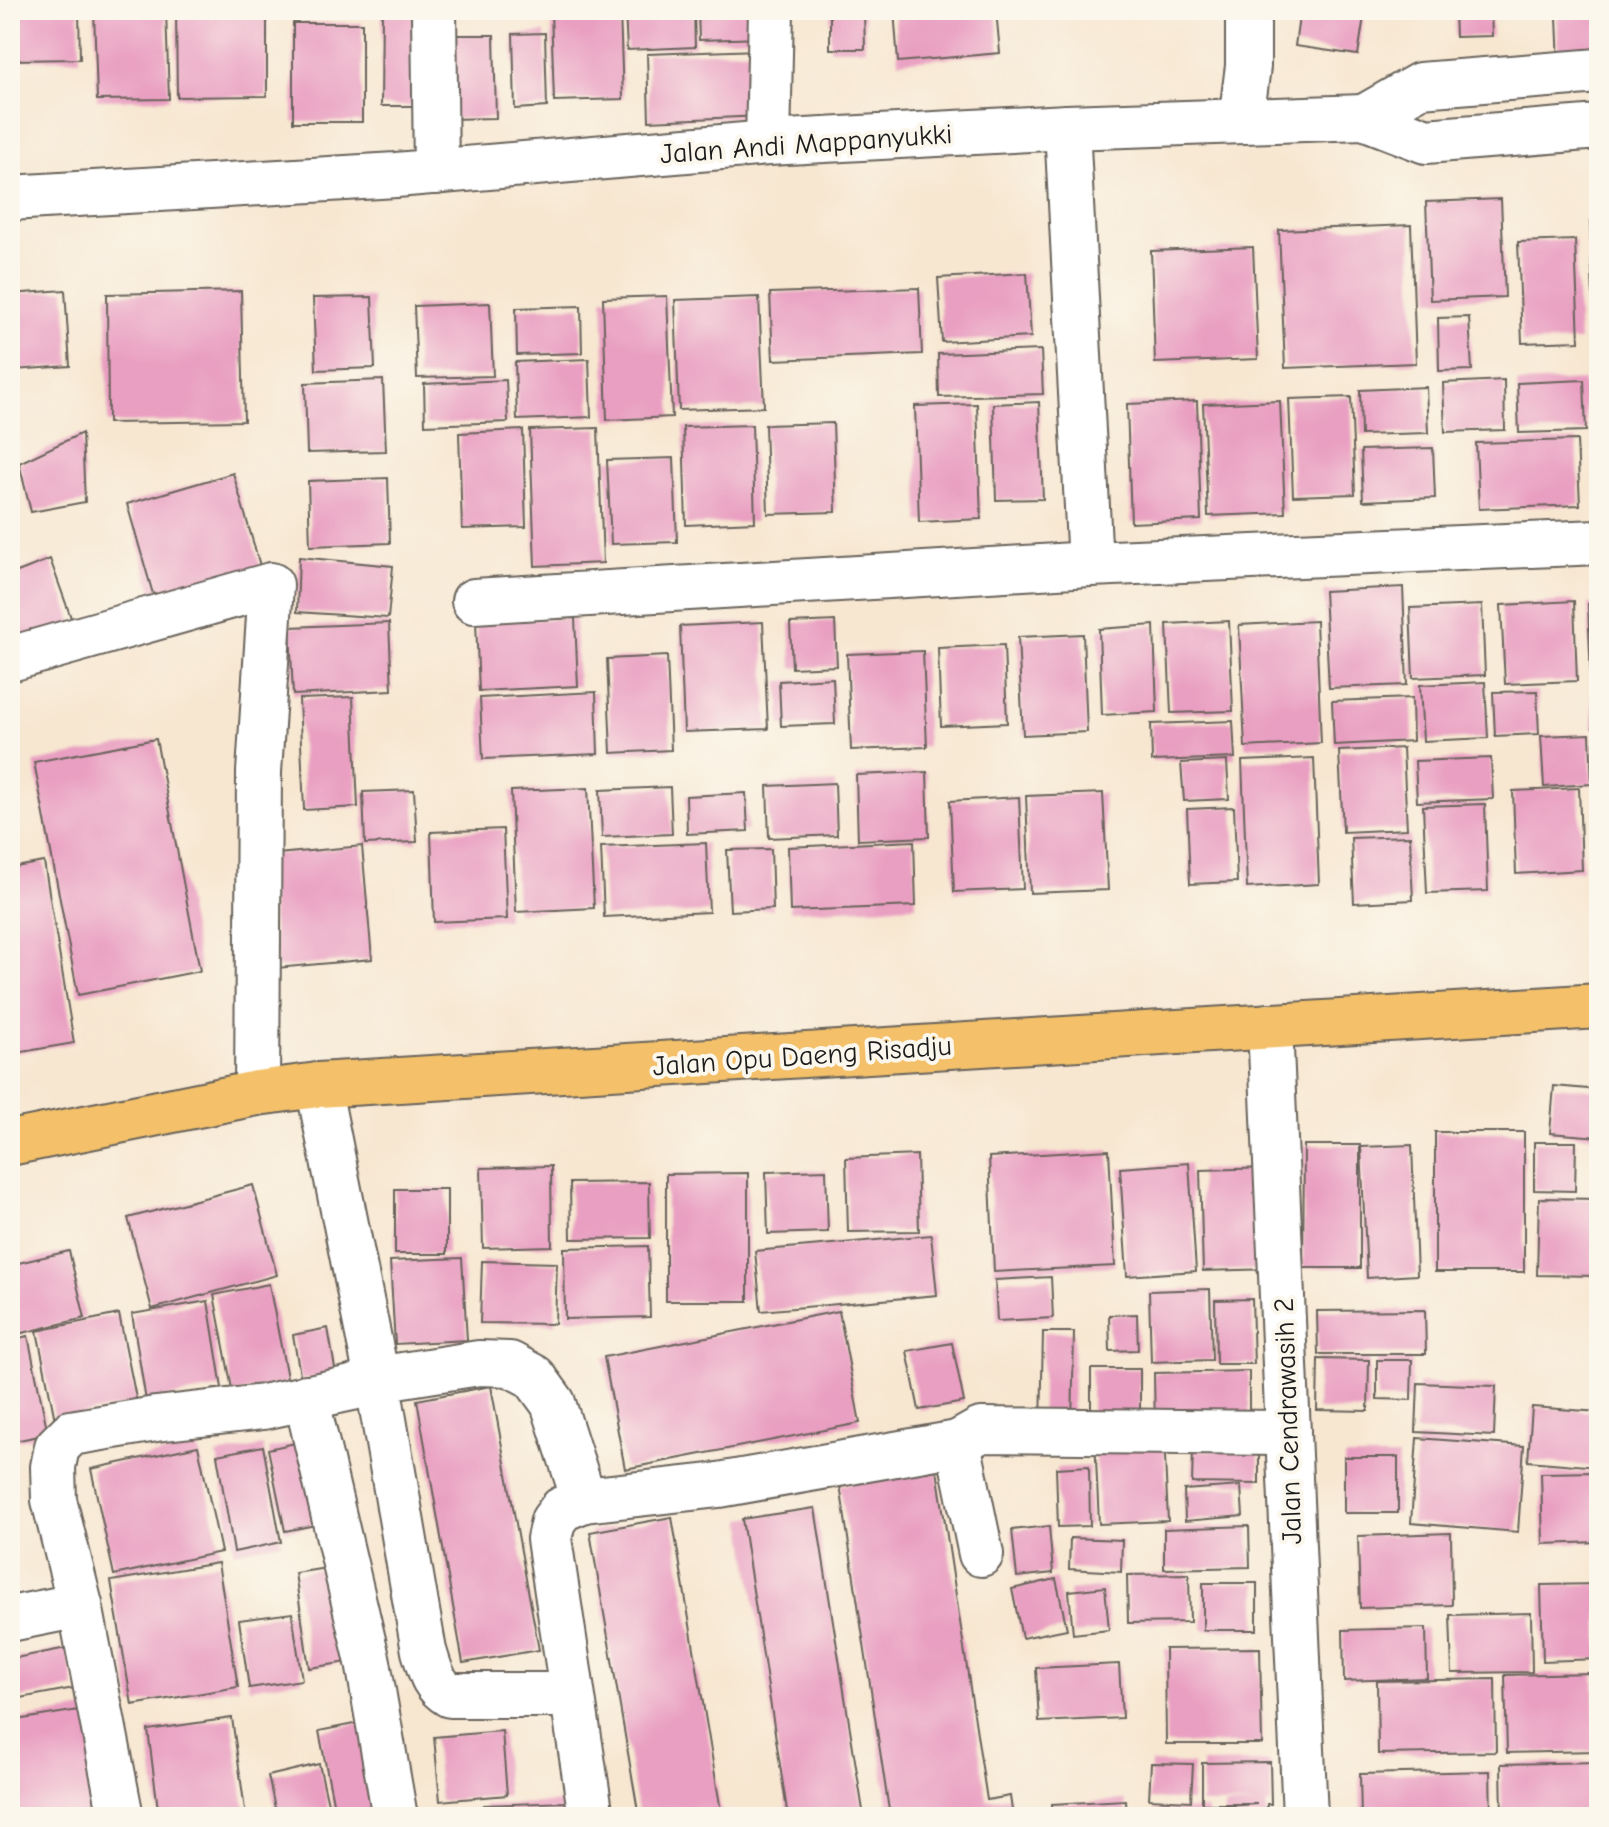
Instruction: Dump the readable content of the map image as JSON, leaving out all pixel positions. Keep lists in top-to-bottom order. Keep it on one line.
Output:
{"streets":{"main road":["Jalan Opu Daeng Risadju"],"street":["Jalan Andi Mappanyukki","Jalan Cendrawasih 2"]},"crossings":[["Jalan Opu Daeng Risadju","Jalan Cendrawasih 2"]]}
